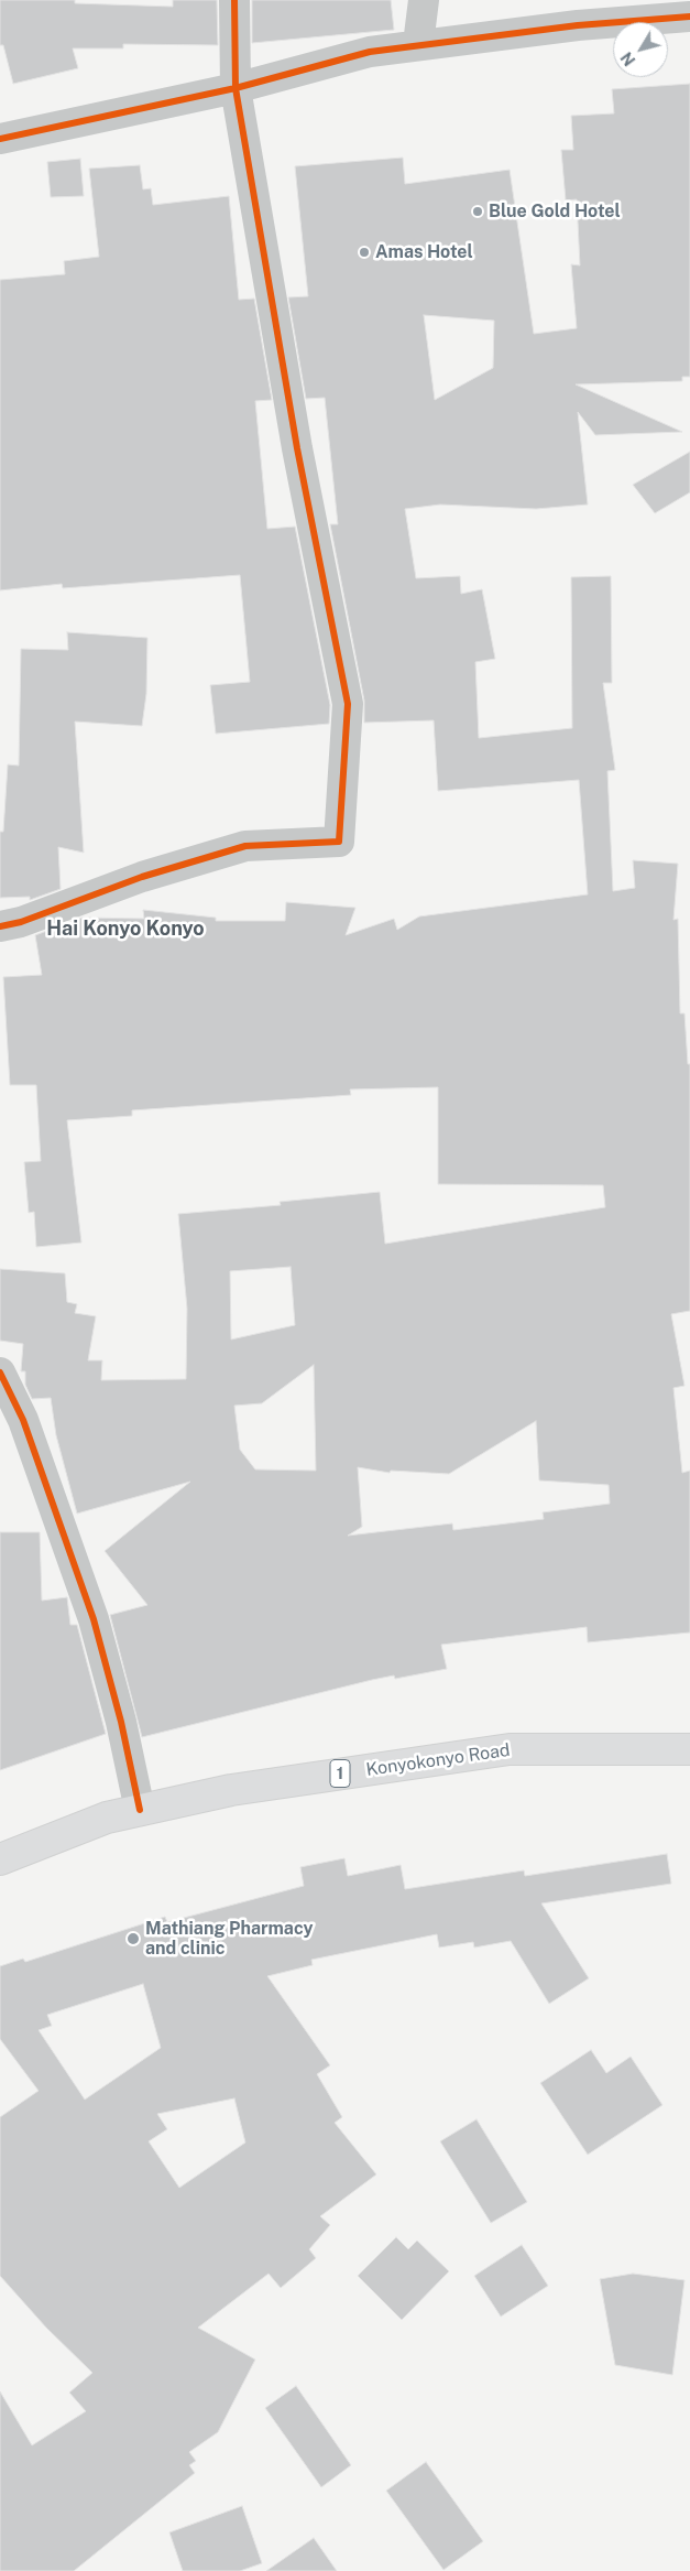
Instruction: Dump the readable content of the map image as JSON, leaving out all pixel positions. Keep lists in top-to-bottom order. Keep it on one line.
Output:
{"streets":{"main road":["Konyokonyo Road","1"]},"districts":["Hai Konyo Konyo"],"places":["Blue Gold Hotel","Amas Hotel","Mathiang Pharmacy and clinic"],"north":"bottom left"}
